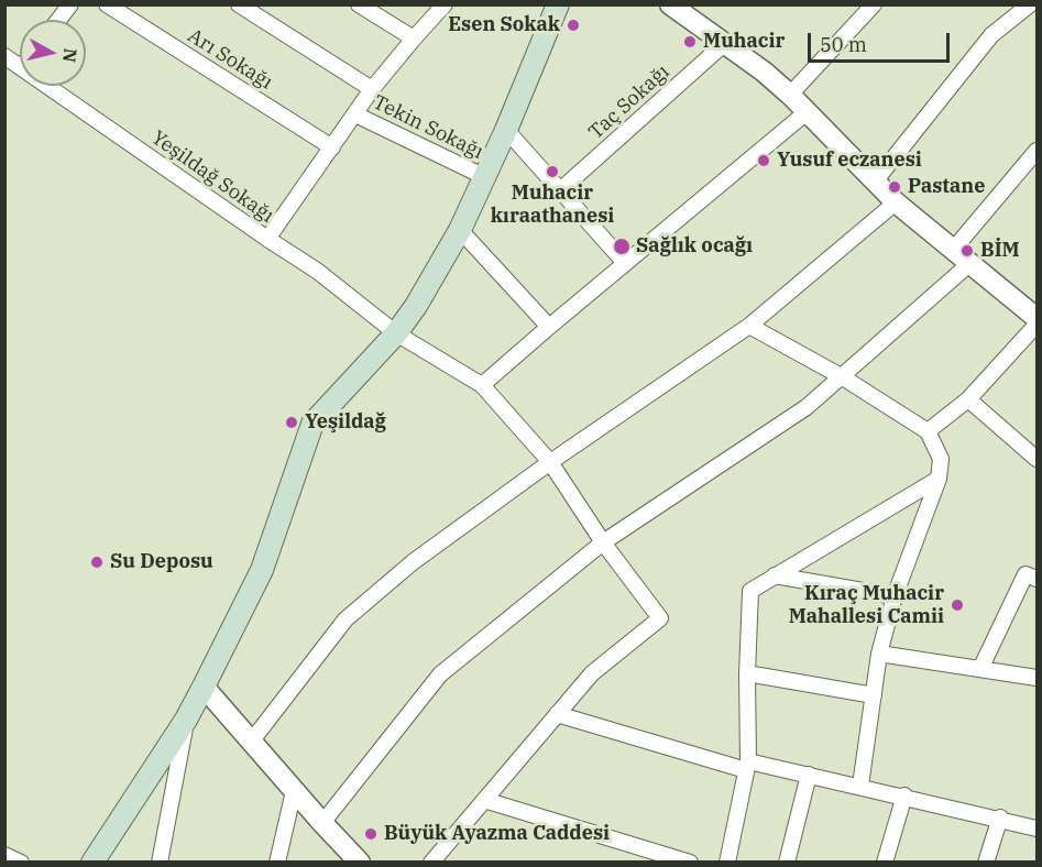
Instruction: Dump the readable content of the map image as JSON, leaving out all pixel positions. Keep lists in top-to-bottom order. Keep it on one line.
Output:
{"streets":{"street":["Arı Sokağı","Taç Sokağı","Tekin Sokağı","Yeşildağ Sokağı"]},"places":["Esen Sokak","Muhacir","Yusuf eczanesi","Muhacir kıraathanesi","Pastane","Sağlık ocağı","BİM","Yeşildağ","Su Deposu","Kıraç Muhacir Mahallesi Camii","Büyük Ayazma Caddesi"],"scale_bar":"50 m","north":"right"}
